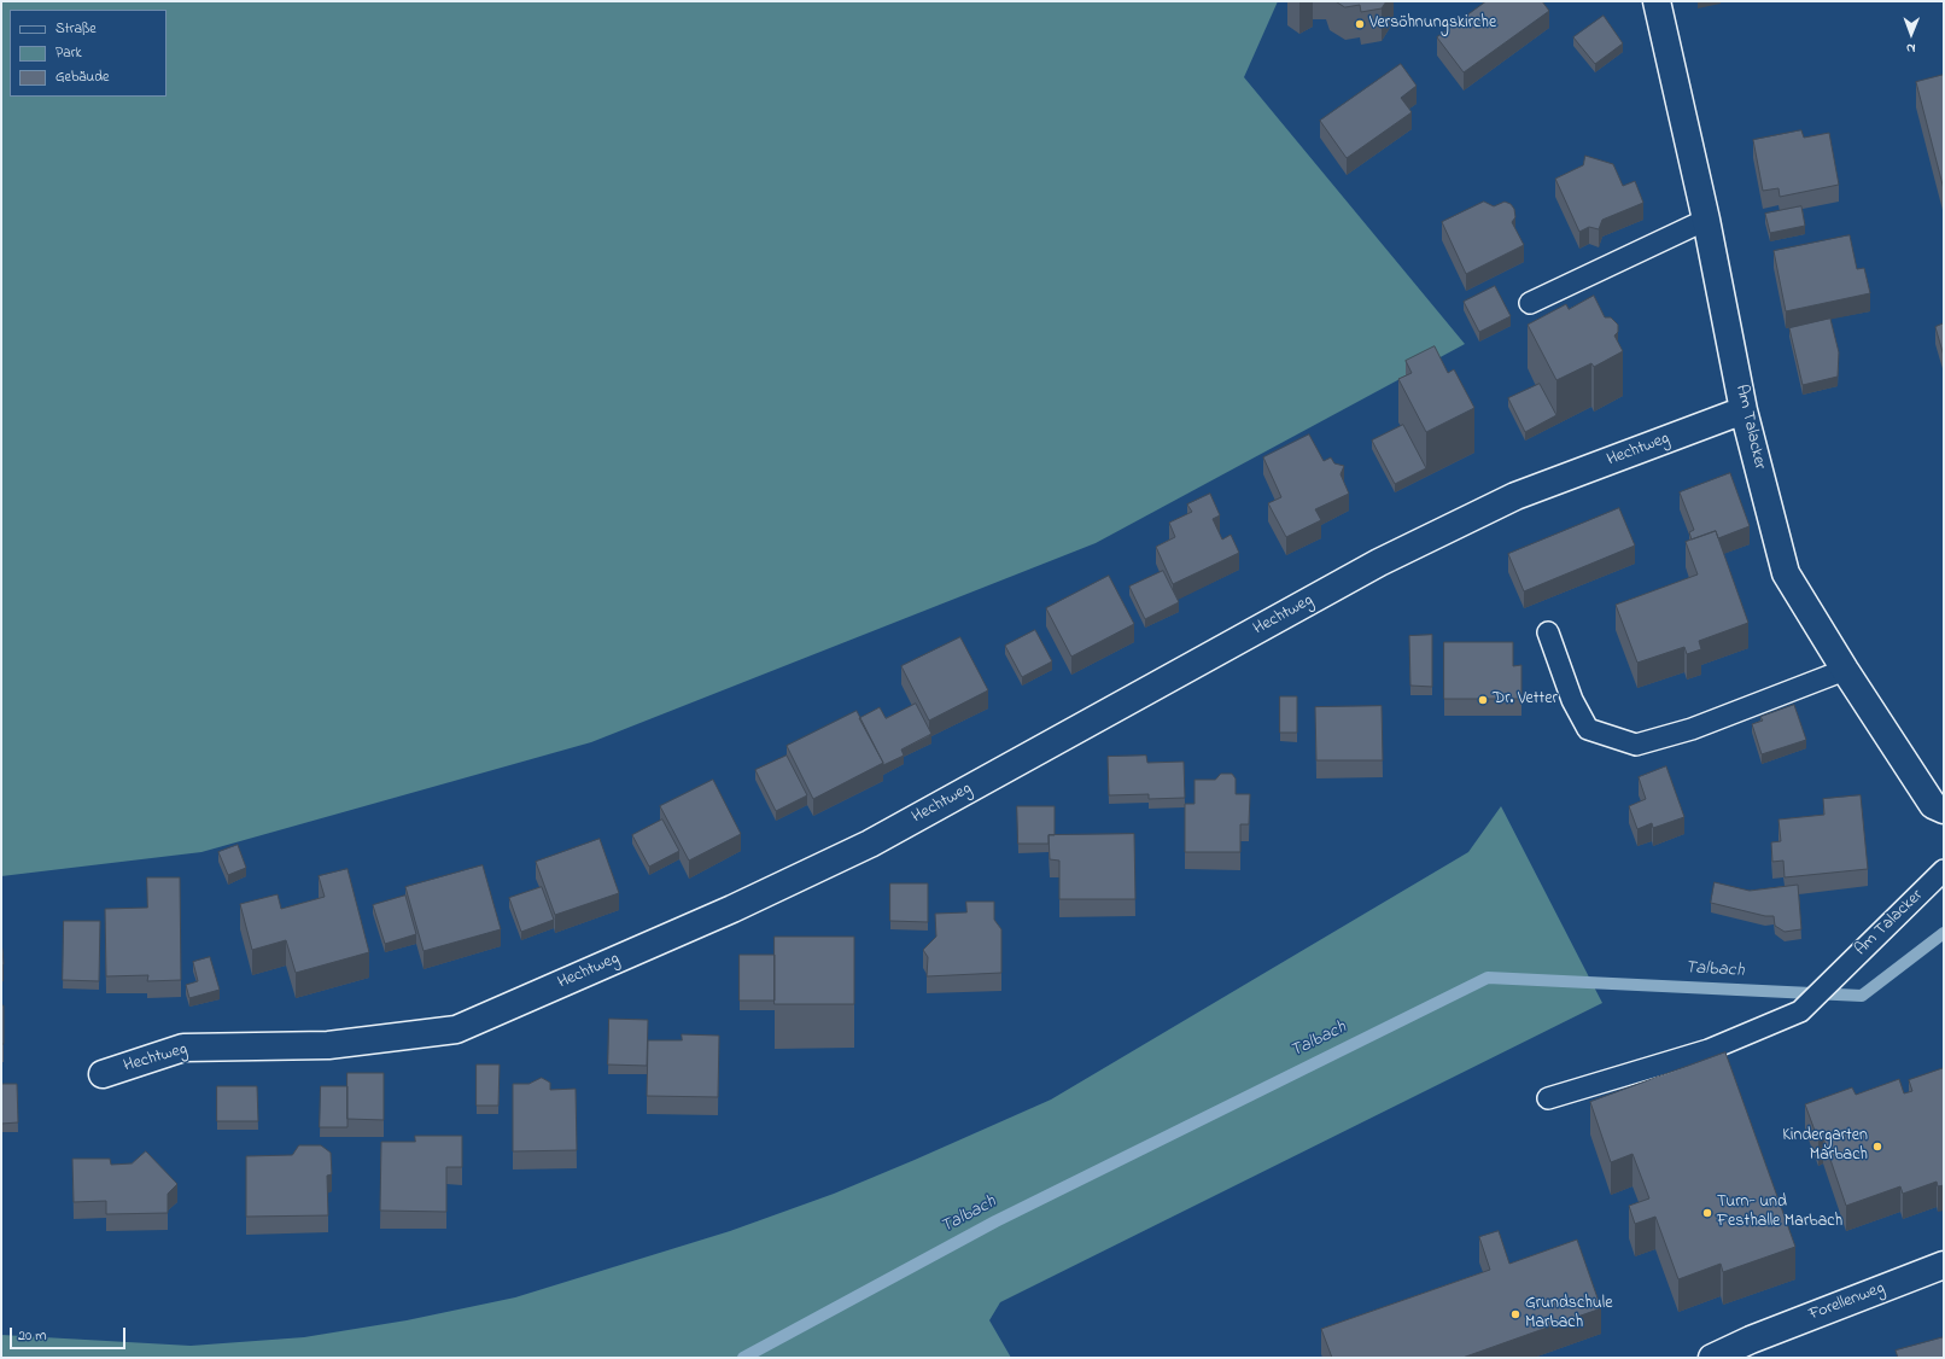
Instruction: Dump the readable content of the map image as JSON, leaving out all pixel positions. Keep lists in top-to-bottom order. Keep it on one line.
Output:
{"streets":{"street":["Am Talacker","Hechtweg","Forellenweg"]},"crossings":[["Am Talacker","Hechtweg"]],"water":["Talbach"],"places":["Versöhnungskirche","Dr. Vetter","Kindergarten Marbach","Turn- und Festhalle Marbach","Grundschule Marbach"],"legend":["Straße","Park","Gebäude"],"scale_bar":"20 m","north":"bottom"}
